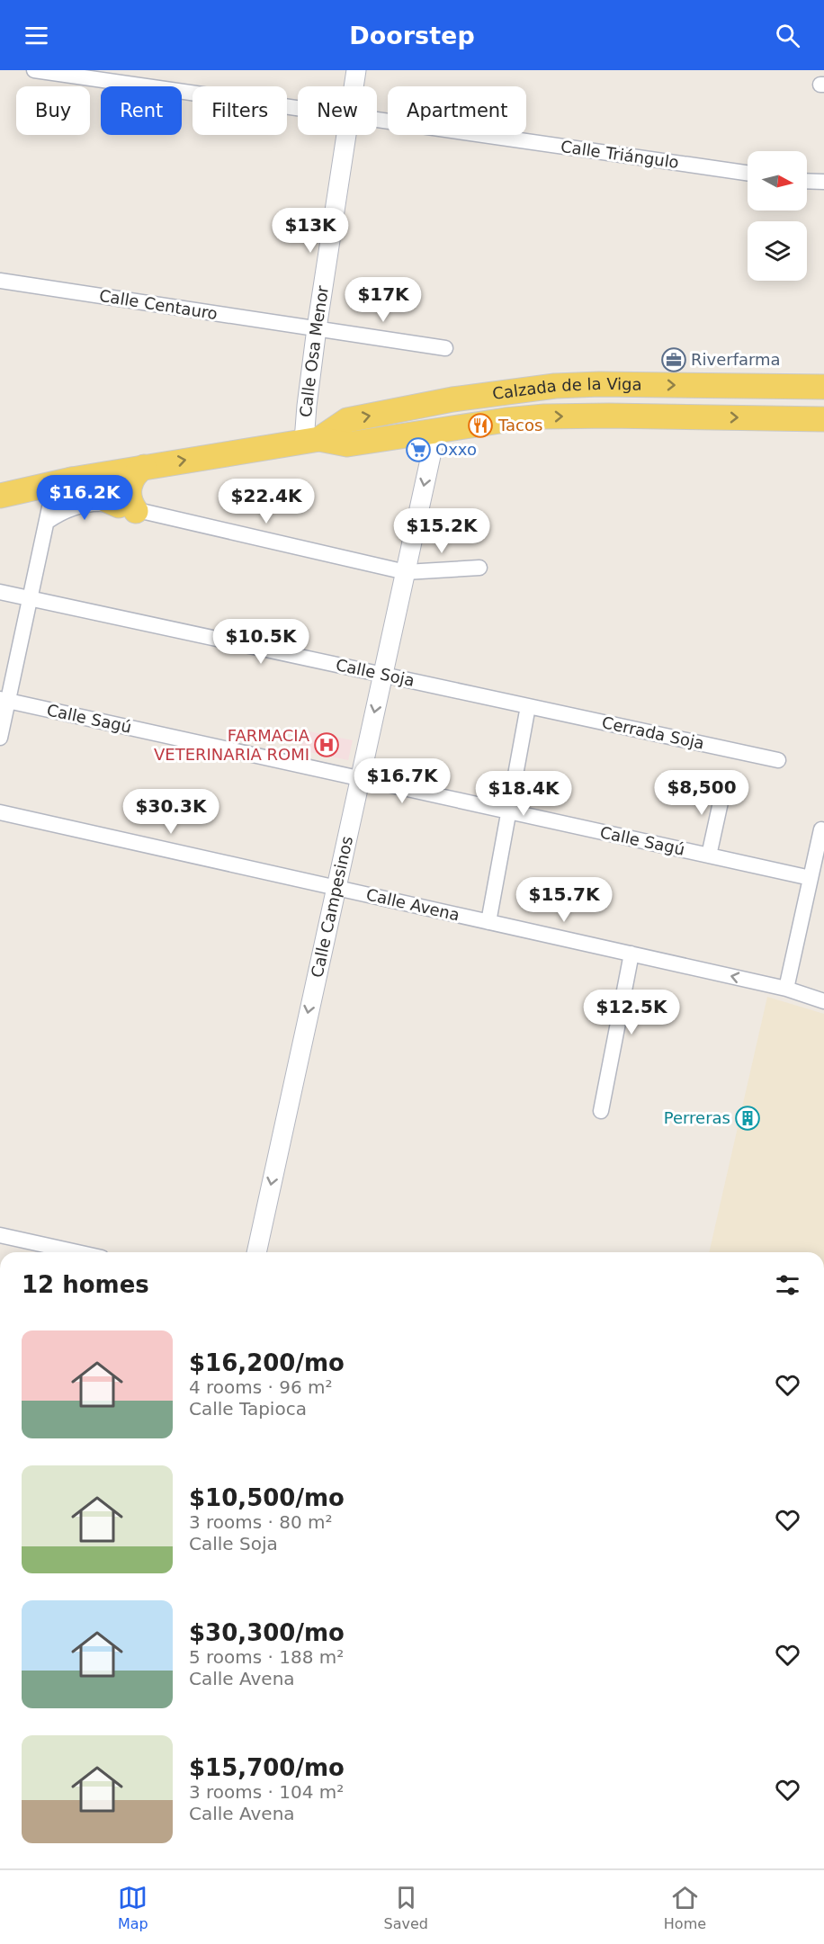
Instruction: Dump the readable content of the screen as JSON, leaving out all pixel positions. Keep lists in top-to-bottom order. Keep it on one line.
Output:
{"streets":{"main road":["Calzada de la Viga"],"street":["Calle Triángulo","Calle Centauro","Calle Osa Menor","Calle Soja","Calle Sagú","Cerrada Soja","Calle Avena","Calle Campesinos"]},"crossings":[["Calle Centauro","Calle Osa Menor"],["Calle Osa Menor","Calzada de la Viga"],["Calzada de la Viga","Calle Campesinos"],["Calle Soja","Cerrada Soja"],["Calle Soja","Calle Campesinos"],["Calle Sagú","Calle Campesinos"],["Calle Avena","Calle Campesinos"]],"one_way":["Calzada de la Viga","Calle Campesinos"],"places":{"office":["Riverfarma"],"restaurant":["Tacos"],"supermarket":["Oxxo"],"hospital":["FARMACIA VETERINARIA ROMI"],"building":["Perreras"]},"north":"right","page":{"header":"Doorstep","chip":["Buy","Rent","Filters","New","Apartment"],"price":["$13K","$17K","$16.2K","$22.4K","$15.2K","$10.5K","$16.7K","$8,500","$18.4K","$30.3K","$15.7K","$12.5K"],"heading":"12 homes","list":[{"name":"$16,200/mo","note":"4 rooms · 96 m² · Calle Tapioca"},{"name":"$10,500/mo","note":"3 rooms · 80 m² · Calle Soja"},{"name":"$30,300/mo","note":"5 rooms · 188 m² · Calle Avena"},{"name":"$15,700/mo","note":"3 rooms · 104 m² · Calle Avena"}],"tabs":["Map","Saved","Home"]}}
